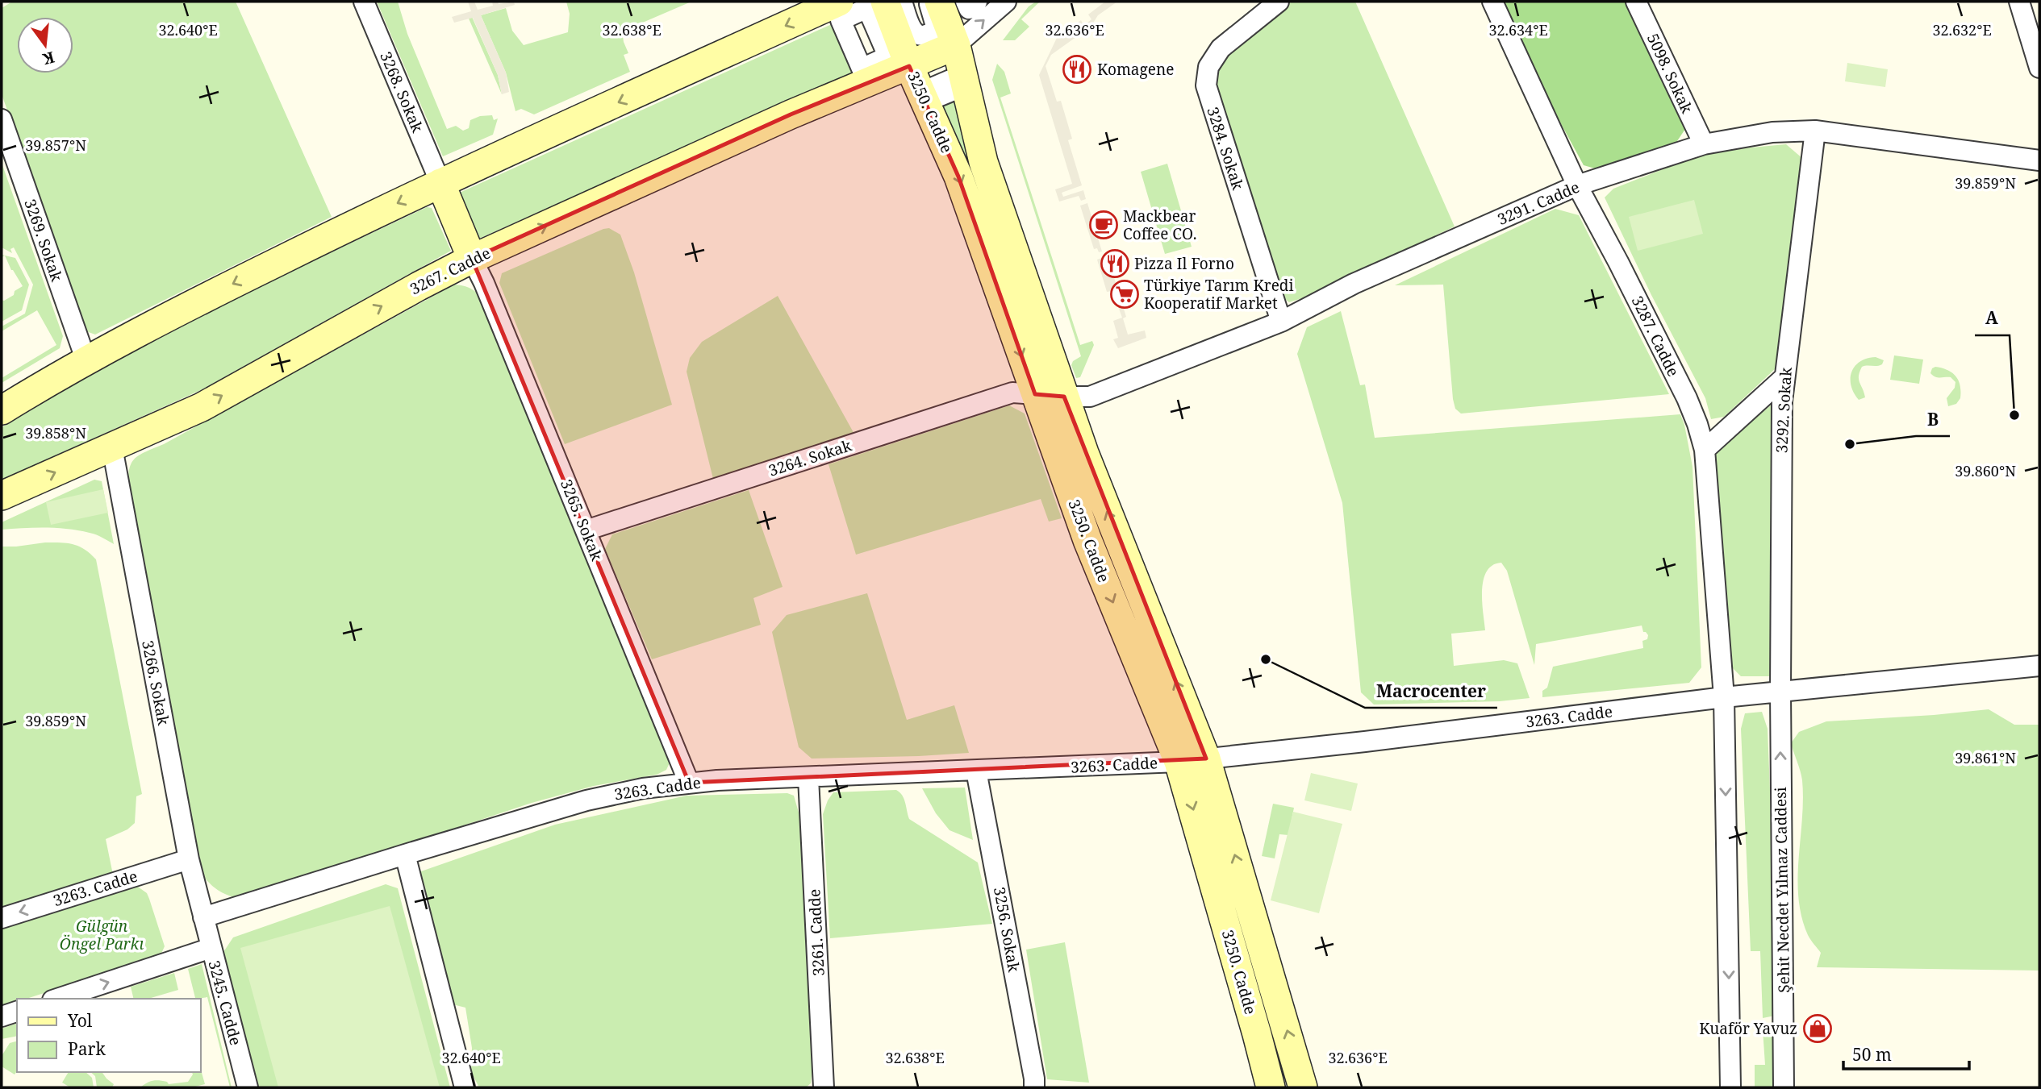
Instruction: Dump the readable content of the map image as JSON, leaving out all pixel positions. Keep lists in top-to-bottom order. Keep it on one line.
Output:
{"streets":{"street":["5098. Sokak","3268. Sokak","3250. Cadde","3284. Sokak","3291. Cadde","3269. Sokak","3267. Cadde","3287. Cadde","3292. Sokak","3264. Sokak","3265. Sokak","3266. Sokak","3263. Cadde","Şehit Necdet Yılmaz Caddesi","3256. Sokak","3261. Cadde","3245. Cadde"]},"crossings":[["5098. Sokak","3291. Cadde"],["3250. Cadde","3291. Cadde"],["3250. Cadde","3267. Cadde"],["3250. Cadde","3264. Sokak"],["3250. Cadde","3263. Cadde"],["3284. Sokak","3291. Cadde"],["3291. Cadde","3287. Cadde"],["3291. Cadde","3292. Sokak"],["3267. Cadde","3265. Sokak"],["3267. Cadde","3266. Sokak"],["3287. Cadde","3263. Cadde"],["3292. Sokak","3263. Cadde"],["3292. Sokak","Şehit Necdet Yılmaz Caddesi"],["3264. Sokak","3265. Sokak"],["3265. Sokak","3263. Cadde"],["3266. Sokak","3263. Cadde"],["3266. Sokak","3245. Cadde"],["3263. Cadde","Şehit Necdet Yılmaz Caddesi"],["3263. Cadde","3256. Sokak"],["3263. Cadde","3261. Cadde"],["3263. Cadde","3245. Cadde"]],"parks":["Gülgün Öngel Parkı"],"places":{"restaurant":["Komagene","Pizza Il Forno"],"cafe":["Mackbear Coffee CO."],"supermarket":["Türkiye Tarım Kredi Kooperatif Market"],"other":["A","B","Macrocenter"],"shop":["Kuaför Yavuz"]},"legend":["Yol","Park"],"scale_bar":"50 m","north":"bottom","coordinates":["32.640°E","32.638°E","32.636°E","32.634°E","32.632°E","39.857°N","39.859°N","39.858°N","39.860°N","39.861°N"]}
